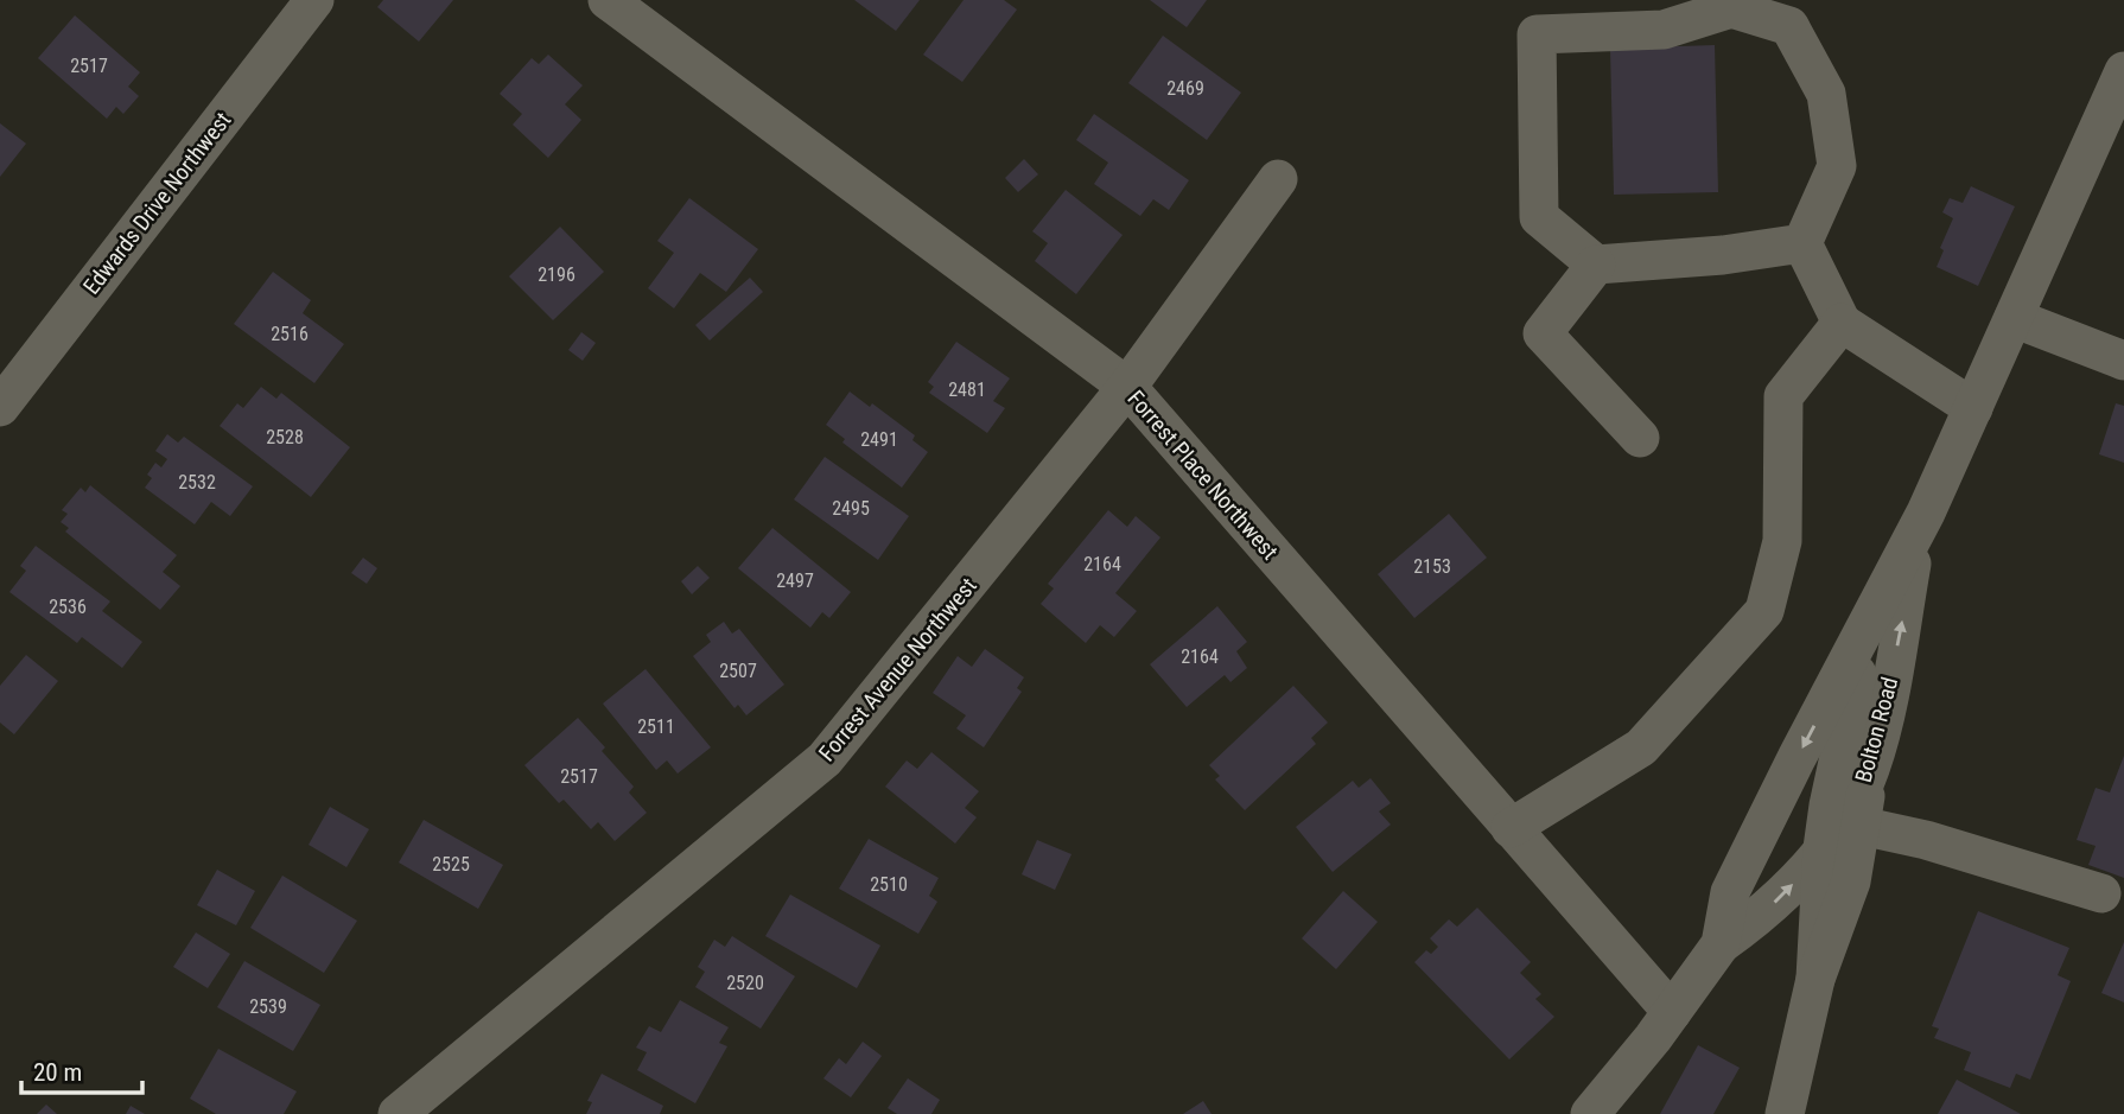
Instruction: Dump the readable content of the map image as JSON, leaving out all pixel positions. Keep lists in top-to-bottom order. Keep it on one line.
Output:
{"streets":{"street":["Edwards Drive Northwest","Forrest Place Northwest","Forrest Avenue Northwest","Bolton Road"]},"crossings":[["Forrest Place Northwest","Forrest Avenue Northwest"],["Forrest Place Northwest","Bolton Road"]],"house_numbers":["2517","2469","2196","2516","2481","2528","2491","2532","2495","2164","2153","2497","2536","2164","2507","2511","2517","2525","2510","2520","2539"],"scale_bar":"20 m"}
